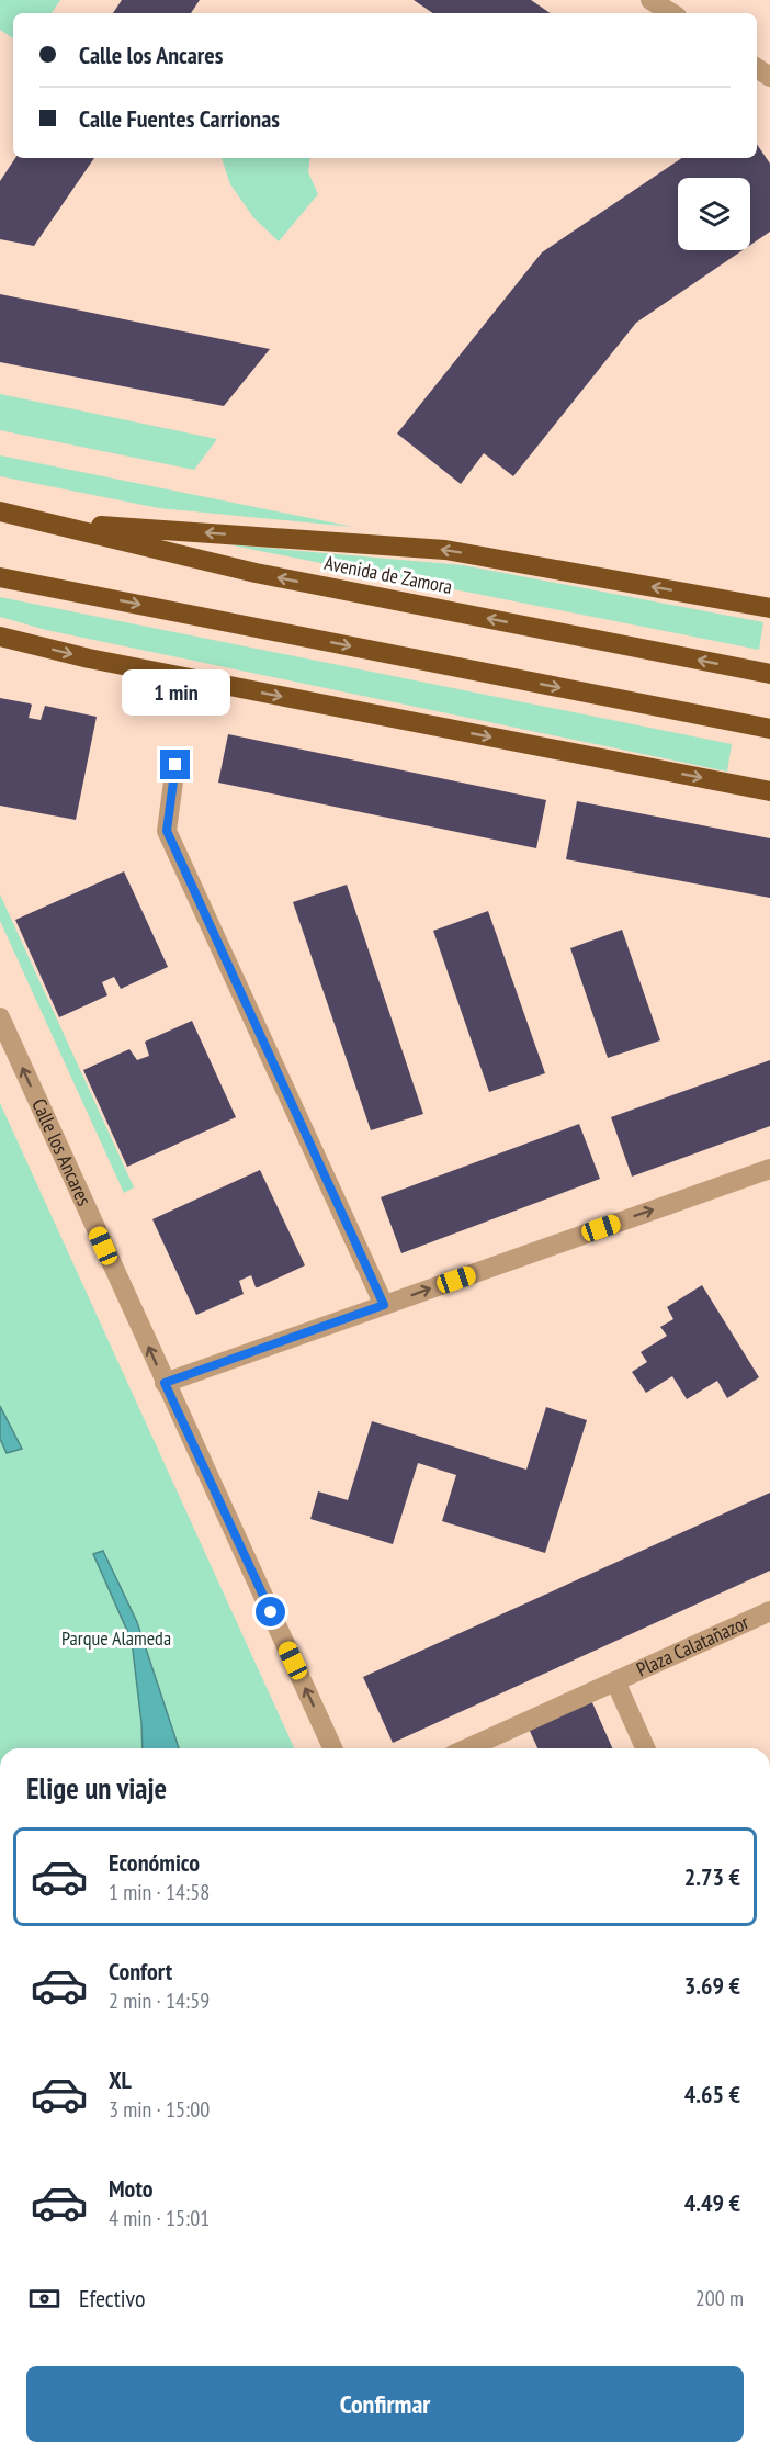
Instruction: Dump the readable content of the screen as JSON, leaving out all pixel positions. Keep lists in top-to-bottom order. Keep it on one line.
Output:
{"streets":{"highway":["Avenida de Zamora"],"street":["Calle los Ancares","Plaza Calatañazor"]},"one_way":["Calle los Ancares"],"parks":["Parque Alameda"],"page":{"banner":["Calle los Ancares","Calle Fuentes Carrionas"],"bubble":"1 min","heading":"Elige un viaje","list":[{"name":"Económico","note":"1 min · 14:58","value":"2.73 €"},{"name":"Confort","note":"2 min · 14:59","value":"3.69 €"},{"name":"XL","note":"3 min · 15:00","value":"4.65 €"},{"name":"Moto","note":"4 min · 15:01","value":"4.49 €"}],"pay":["Efectivo","200 m"],"buttons":"Confirmar"}}
